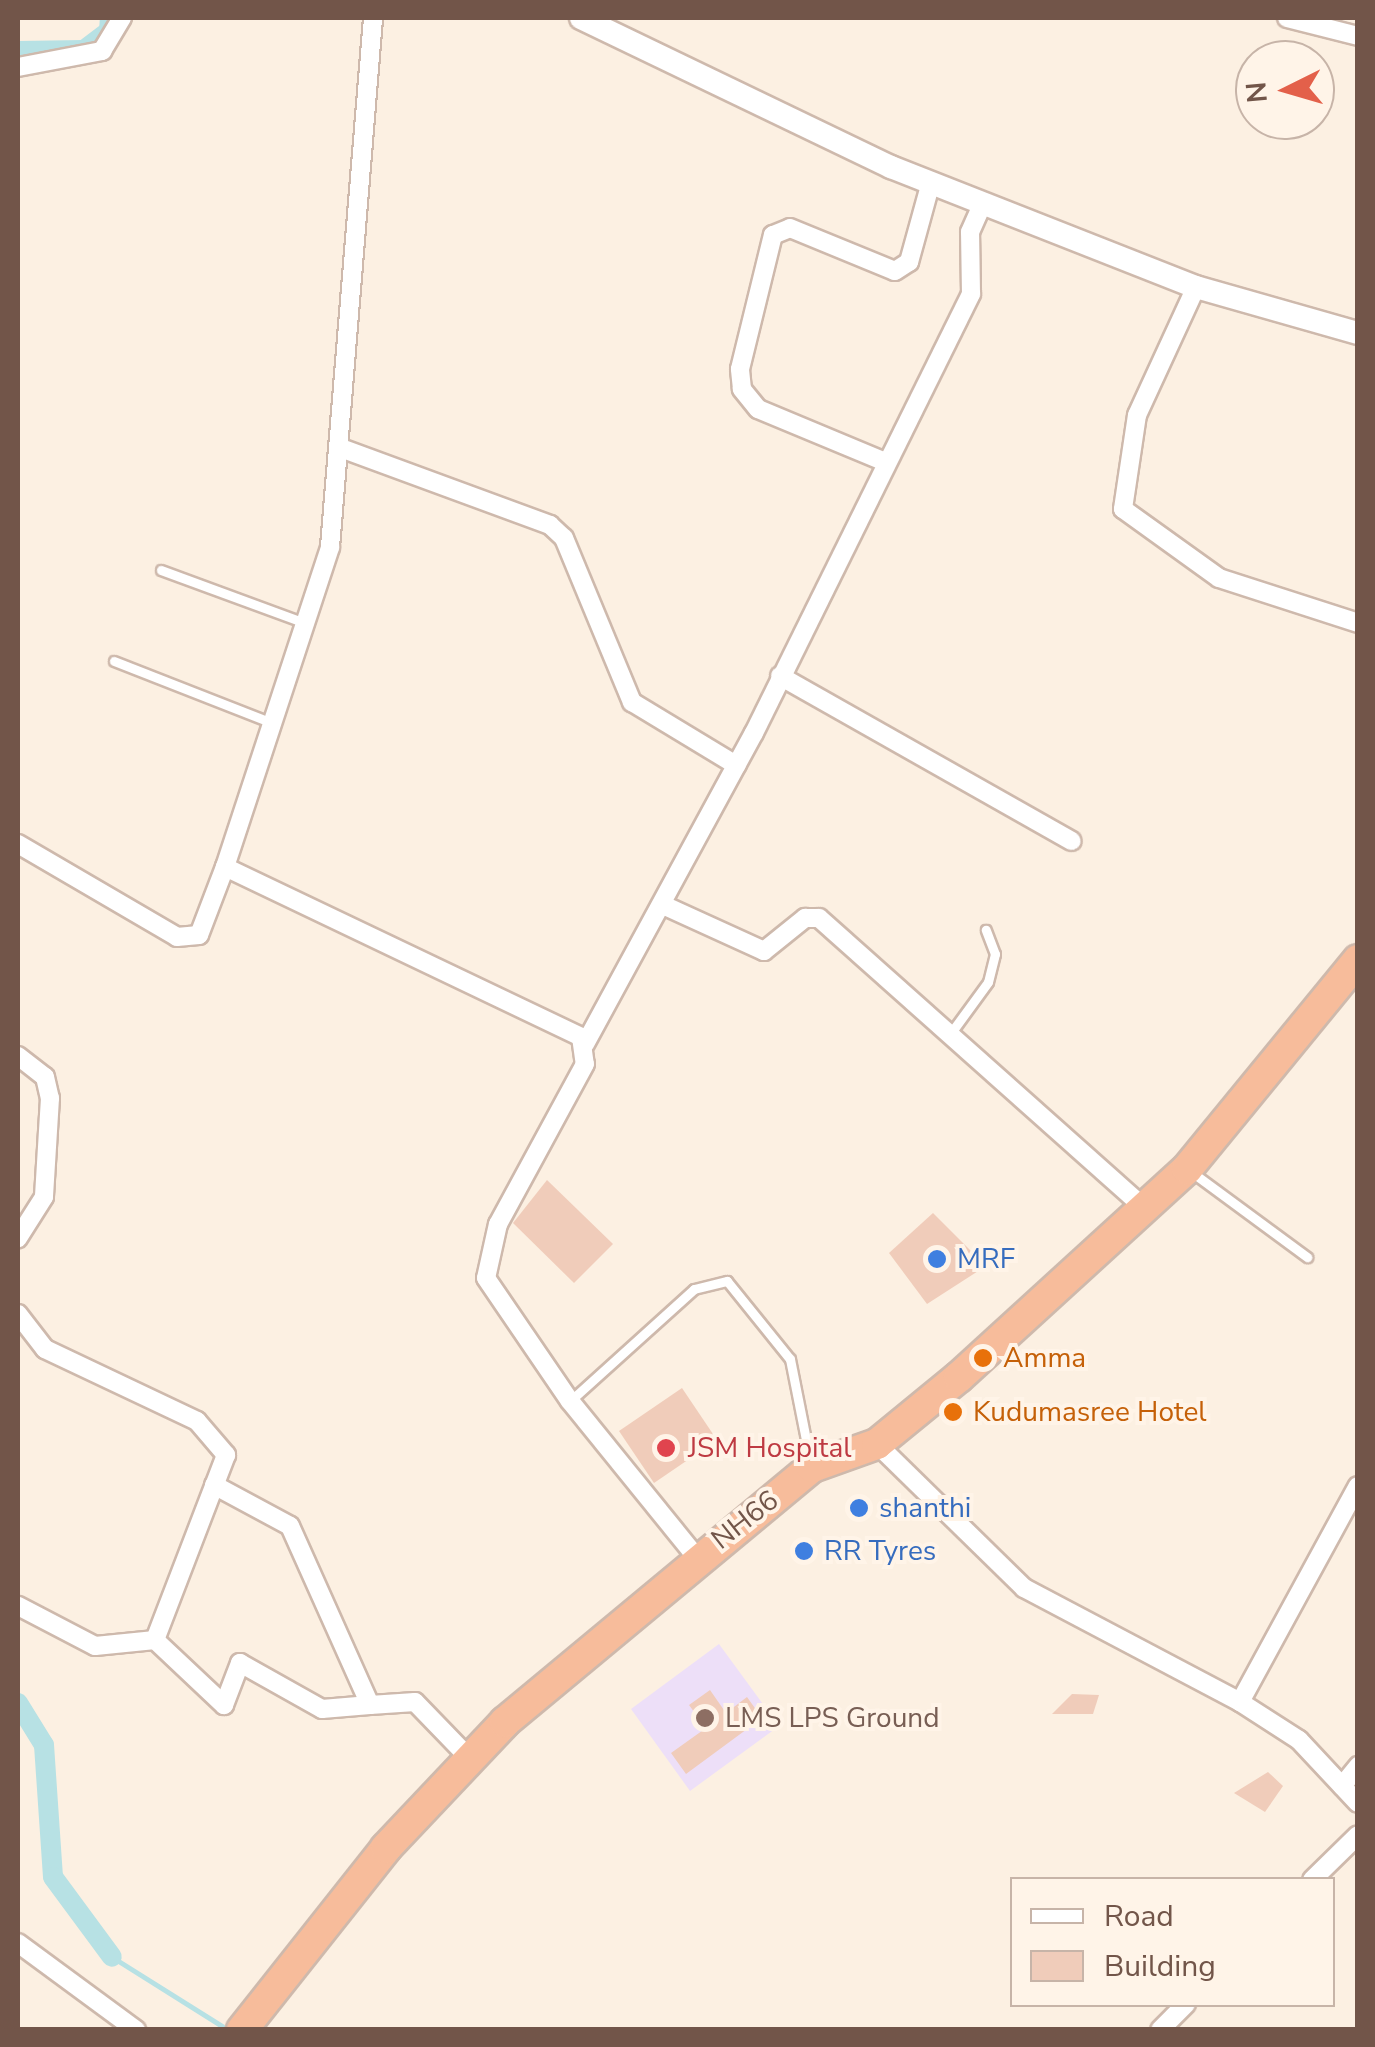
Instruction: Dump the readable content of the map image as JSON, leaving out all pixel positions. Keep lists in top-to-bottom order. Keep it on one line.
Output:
{"streets":{"highway":["NH66"]},"places":["MRF","Amma","Kudumasree Hotel","JSM Hospital","shanthi","RR Tyres","LMS LPS Ground"],"legend":["Road","Building"],"north":"left"}
